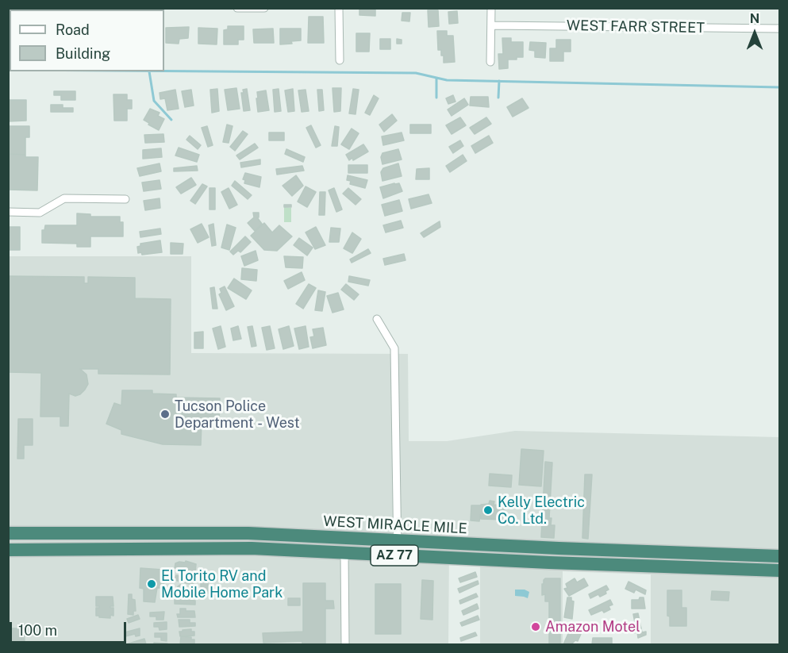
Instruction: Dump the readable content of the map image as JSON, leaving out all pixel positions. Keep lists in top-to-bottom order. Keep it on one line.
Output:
{"streets":{"highway":["WEST MIRACLE MILE","AZ 77"],"street":["WEST FARR STREET"]},"places":["Tucson Police Department - West","Kelly Electric Co. Ltd.","El Torito RV and Mobile Home Park","Amazon Motel"],"legend":["Road","Building"],"scale_bar":"100 m","north":"top"}
